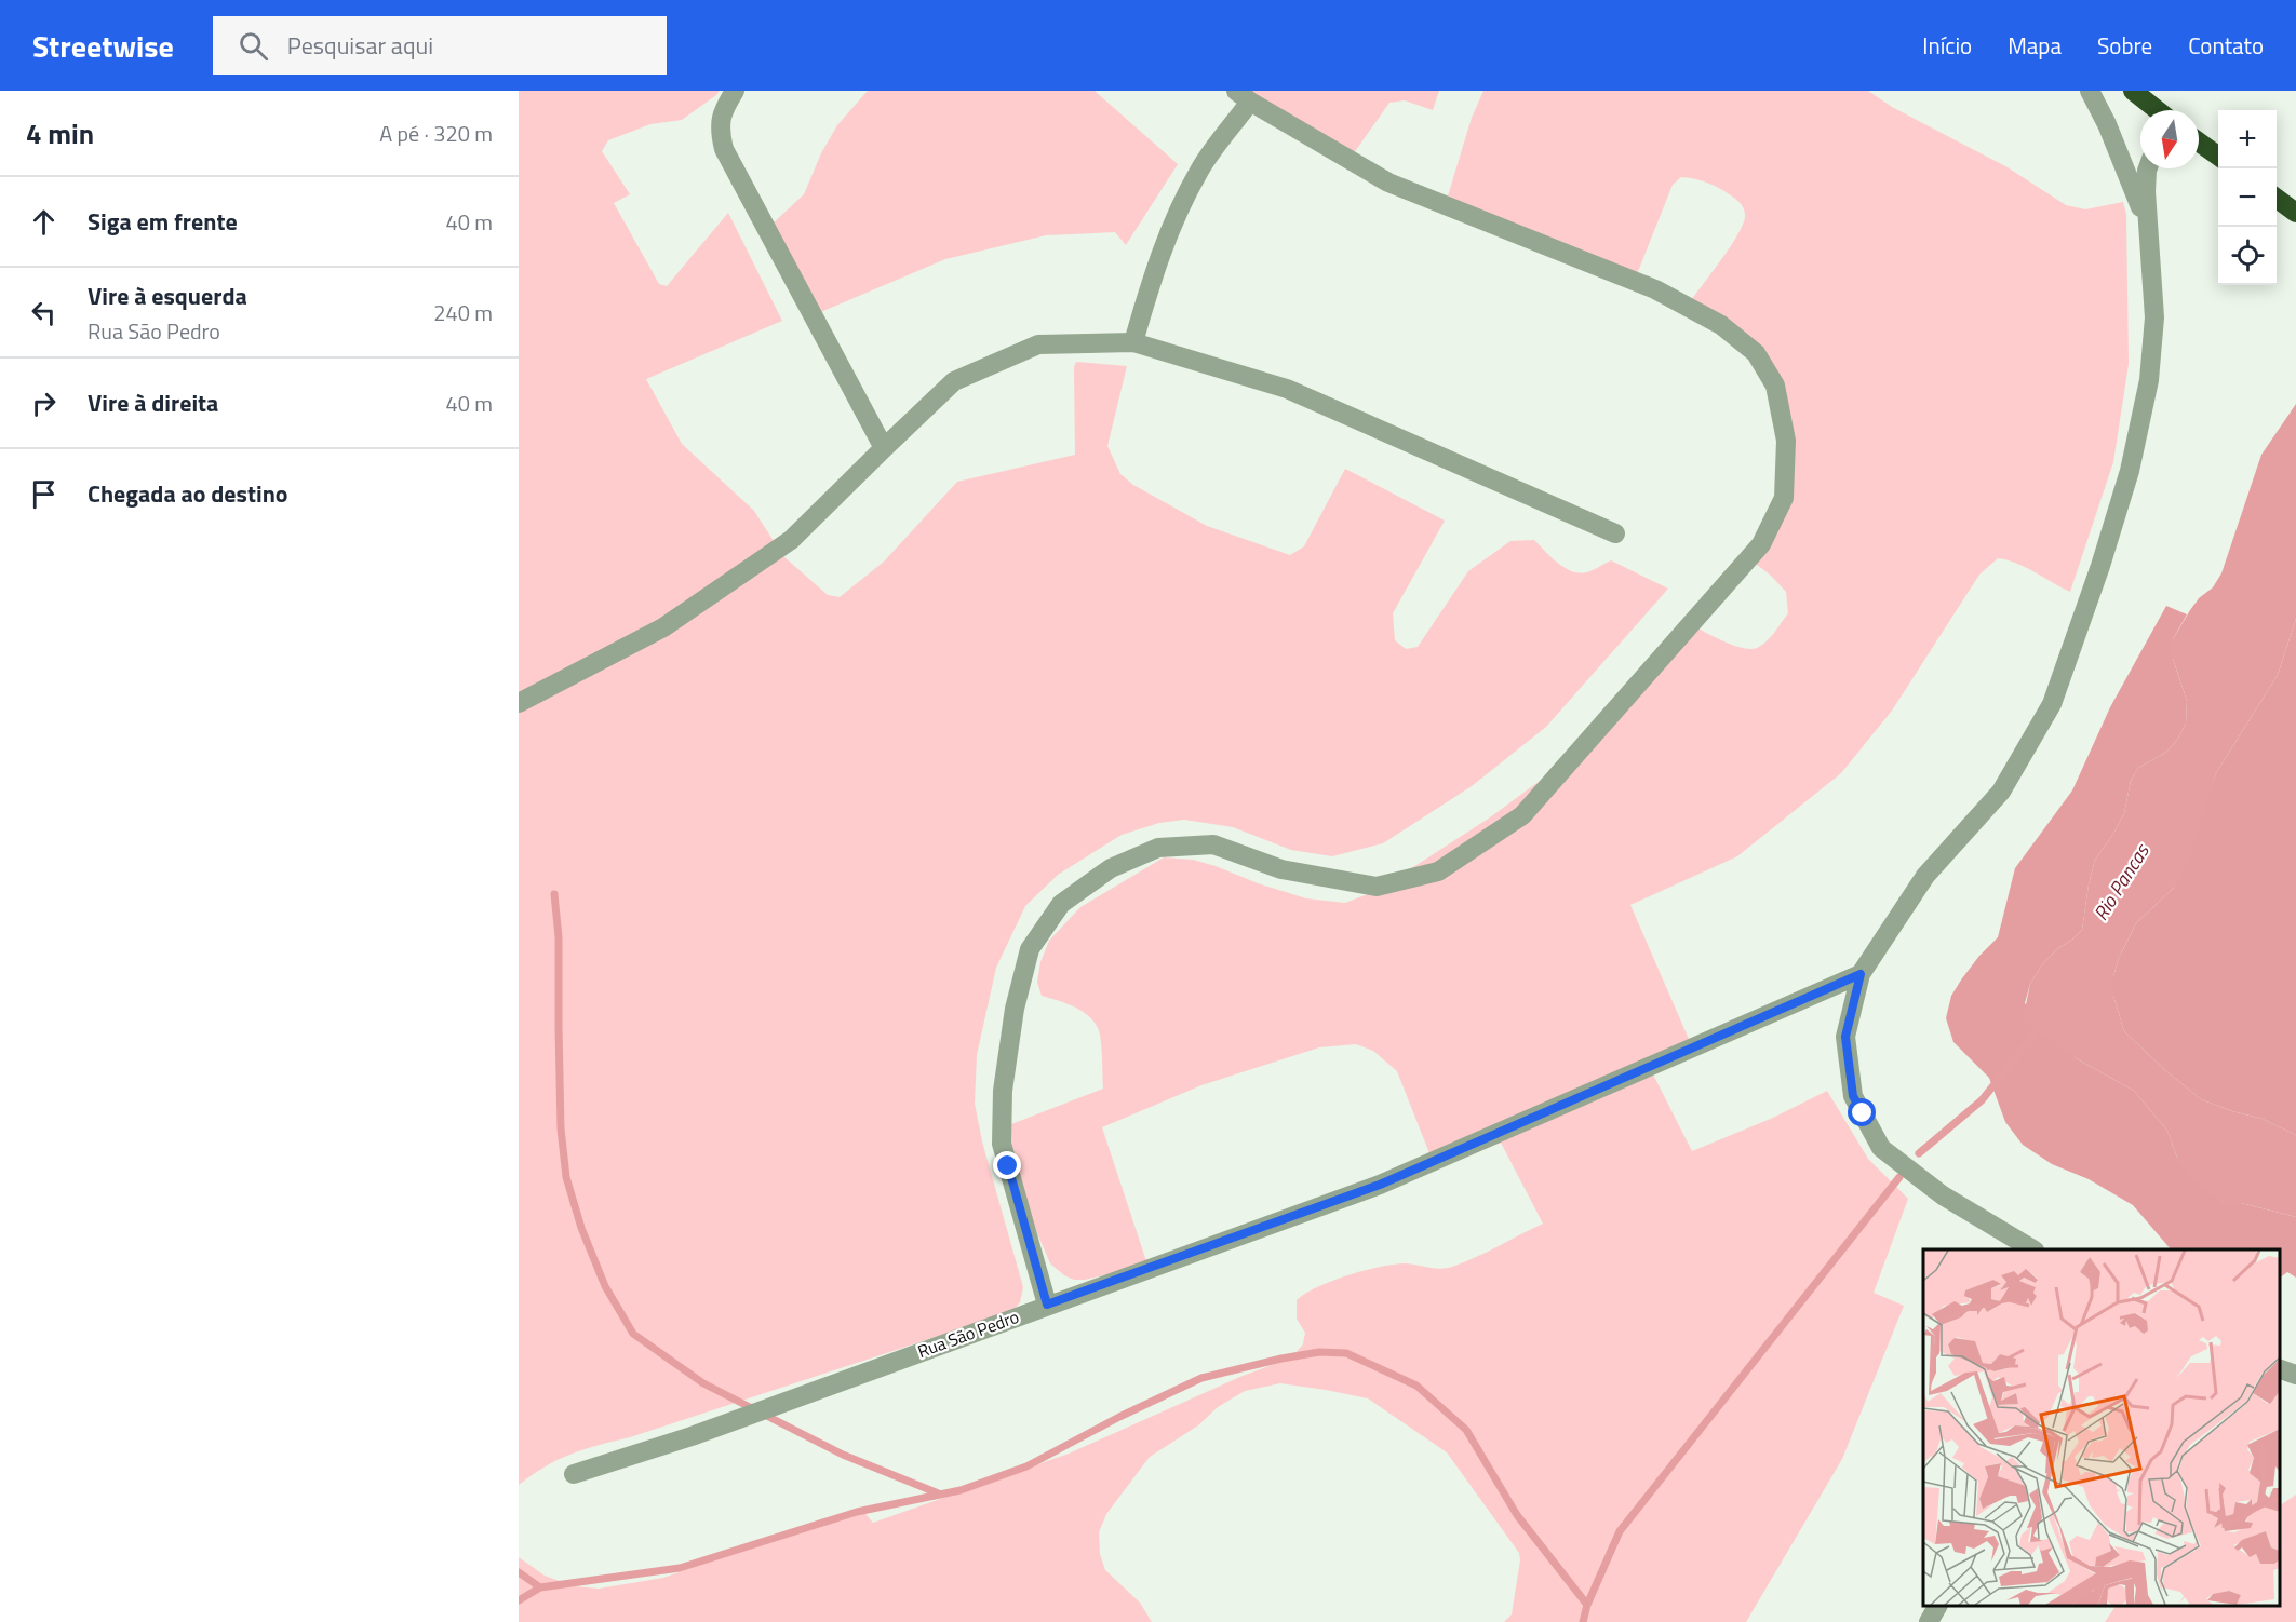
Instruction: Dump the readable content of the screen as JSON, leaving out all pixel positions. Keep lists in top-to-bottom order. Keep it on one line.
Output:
{"streets":{"street":["Rua São Pedro"]},"water":["Rio Pancas"],"north":"bottom","page":{"header":"Streetwise","search":"Pesquisar aqui","nav":["Início","Mapa","Sobre","Contato"],"heading":["4 min","A pé · 320 m"],"map_buttons":["+","−"],"list":[["Siga em frente","40 m"],["Vire à esquerda","Rua São Pedro","240 m"],["Vire à direita","40 m"],"Chegada ao destino"]}}
